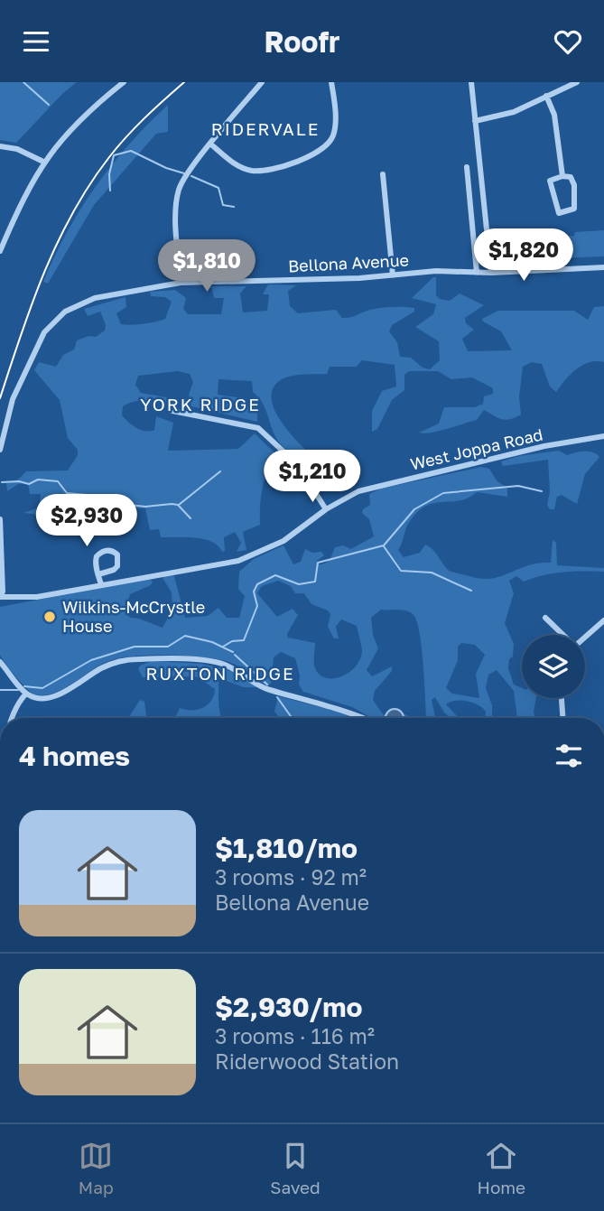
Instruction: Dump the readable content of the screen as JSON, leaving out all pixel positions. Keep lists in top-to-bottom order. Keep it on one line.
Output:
{"streets":{"street":["Bellona Avenue","West Joppa Road"]},"districts":["RIDERVALE","YORK RIDGE","RUXTON RIDGE"],"places":["Wilkins-McCrystle House"],"page":{"header":"Roofr","price":["$1,820","$1,810","$1,210","$2,930"],"heading":"4 homes","list":[{"name":"$1,810/mo","note":"3 rooms · 92 m² · Bellona Avenue"},{"name":"$2,930/mo","note":"3 rooms · 116 m² · Riderwood Station"}],"tabs":["Map","Saved","Home"]}}
